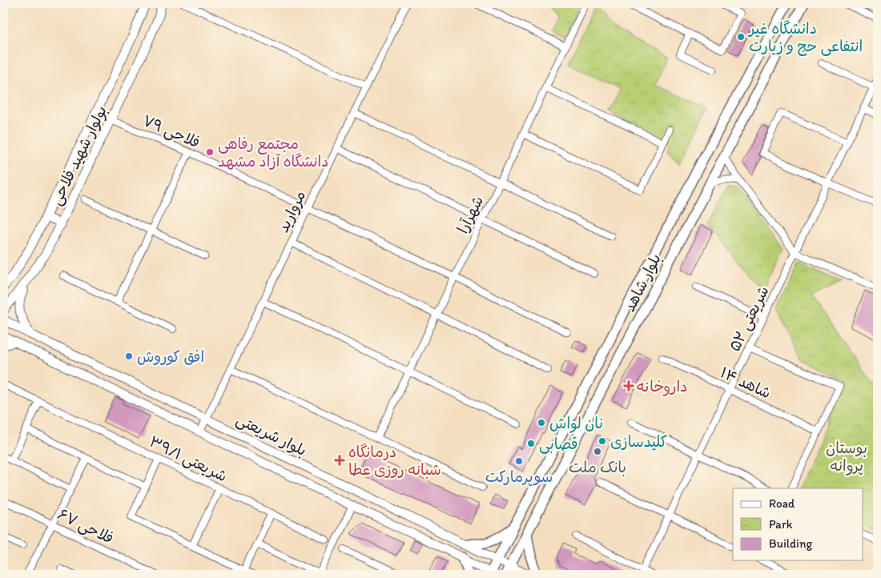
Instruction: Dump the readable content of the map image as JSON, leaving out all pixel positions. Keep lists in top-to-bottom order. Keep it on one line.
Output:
{"streets":{"main road":["بولوار شهید فلاحی","بلوار شاهد","بلوار شریعتی"],"street":["فلاحی ۷۹","مروارید","شهرآرا","شریعتی ۵۲","شاهد ۱۴","شریعتی ۳۹/۱","فلاحی ۶۷"]},"crossings":[["فلاحی ۷۹","بولوار شهید فلاحی"],["فلاحی ۷۹","مروارید"],["فلاحی ۷۹","شهرآرا"],["مروارید","بلوار شریعتی"],["بلوار شاهد","بلوار شریعتی"],["شریعتی ۵۲","شاهد ۱۴"]],"parks":["بوستان پروانه"],"places":{"other":["دانشگاه غیر انتفاعی حج و زیارت","مجتمع رفاهی دانشگاه آزاد مشهد","افق کوروش","نان لواش","کلیدسازی","قصابی","بانک ملت","سوپرمارکت"],"health":["داروخانه","درمانگاه شبانه روزی عطا"]},"legend":["Road","Park","Building"]}
